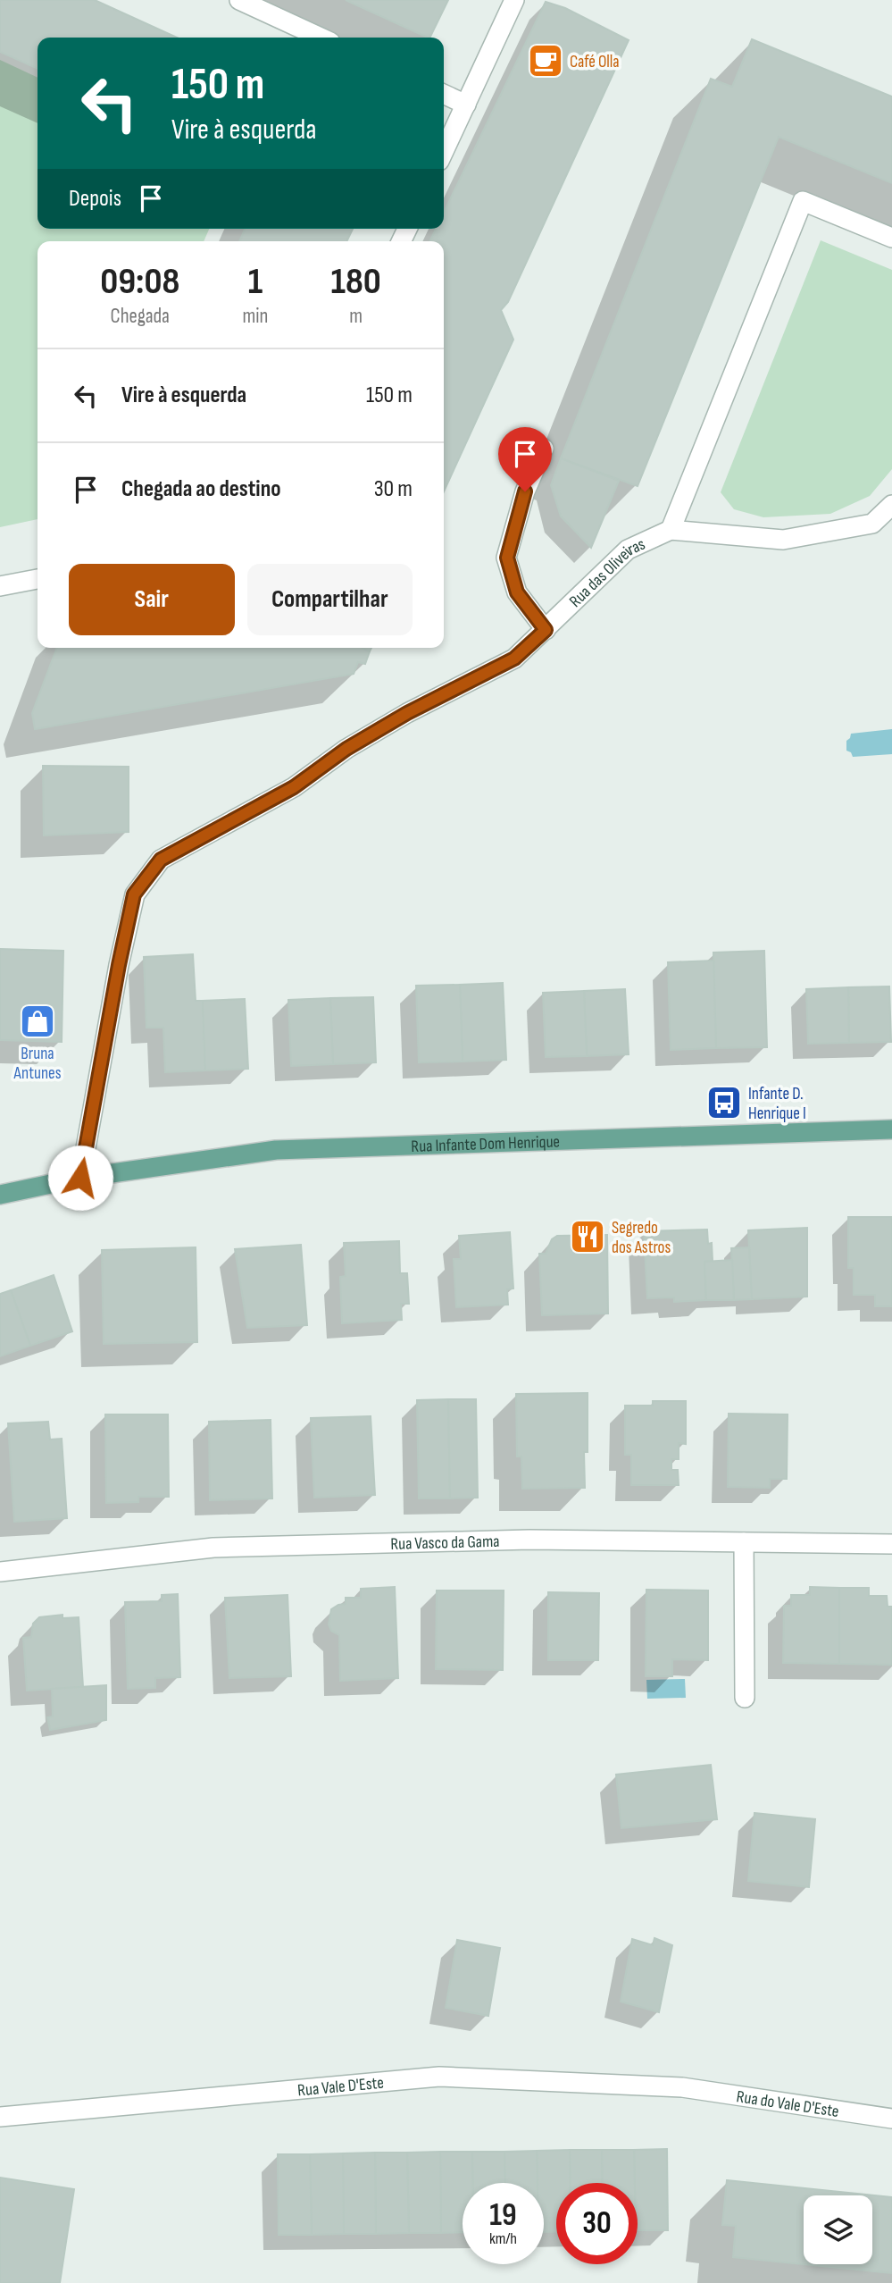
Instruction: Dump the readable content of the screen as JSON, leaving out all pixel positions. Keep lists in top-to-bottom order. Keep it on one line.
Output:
{"streets":{"main road":["Rua Infante Dom Henrique"],"street":["Rua das Oliveiras","Rua Vasco da Gama","Rua Vale D'Este","Rua do Vale D'Este"]},"crossings":[["Rua das Oliveiras","Rua Infante Dom Henrique"],["Rua Vale D'Este","Rua do Vale D'Este"]],"places":{"cafe":["Café Olla"],"shop":["Bruna Antunes"],"bus stop":["Infante D. Henrique I"],"restaurant":["Segredo dos Astros"]},"page":{"turn":["150 m","Vire à esquerda"],"then":"Depois","eta":["09:08","Chegada","1","min","180","m"],"list":[{"name":"Vire à esquerda","value":"150 m"},{"name":"Chegada ao destino","value":"30 m"}],"buttons":["Sair","Compartilhar"],"speed":"19 km/h","limit":"30"}}
